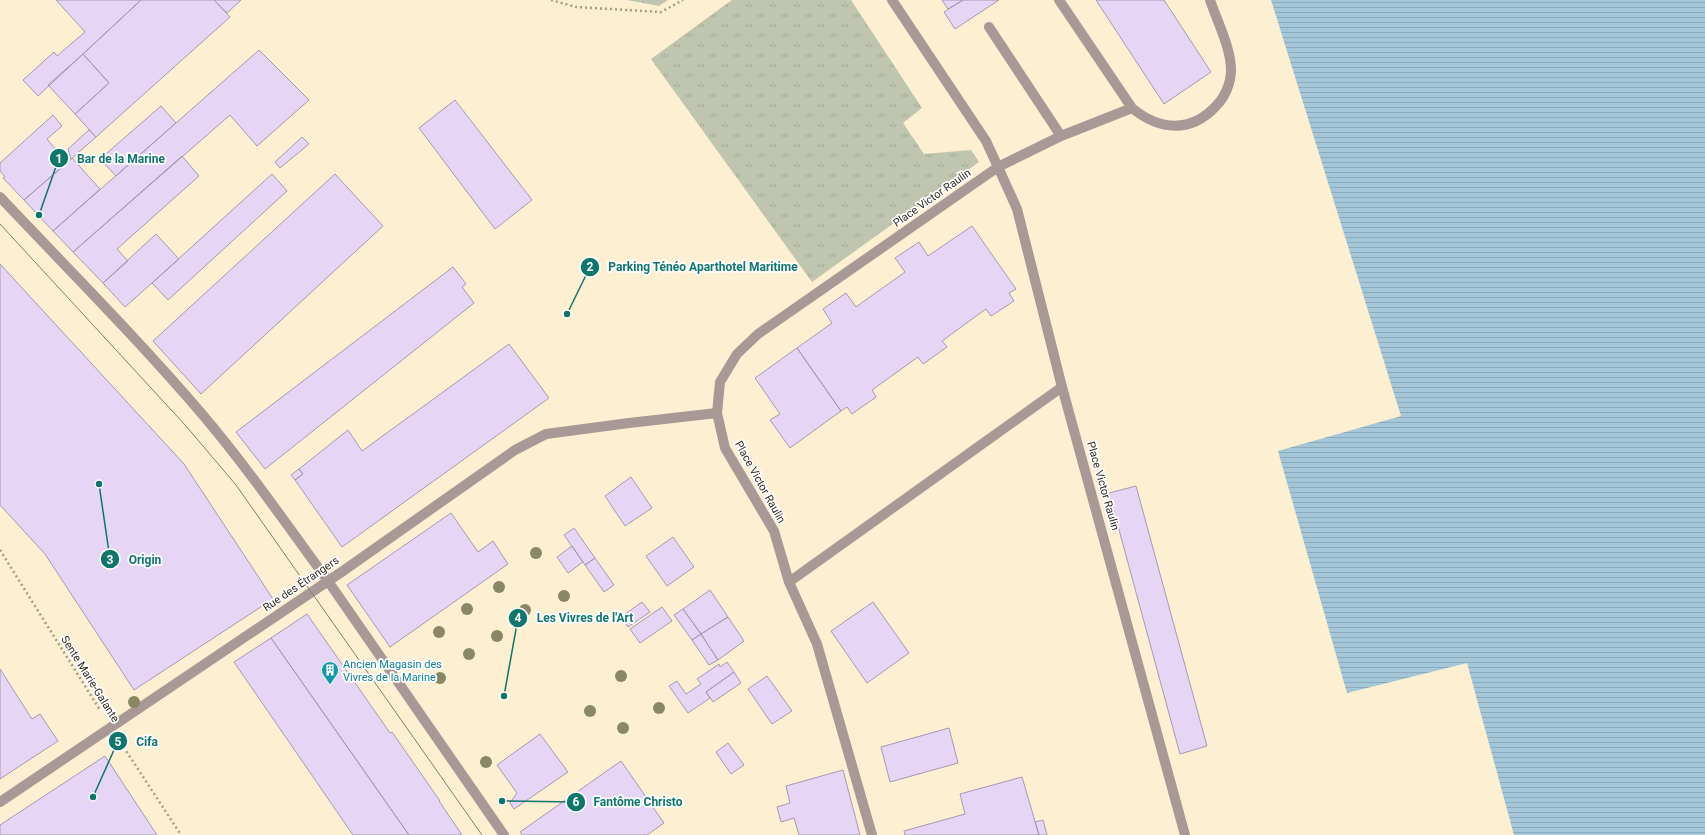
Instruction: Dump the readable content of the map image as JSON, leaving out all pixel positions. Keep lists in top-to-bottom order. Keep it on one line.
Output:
{"streets":{"street":["Place Victor Raulin","Rue des Étrangers"],"path":["Sente Marie-Galante"]},"crossings":[["Place Victor Raulin","Rue des Étrangers"],["Rue des Étrangers","Sente Marie-Galante"]],"places":{"other":["Bar de la Marine","Parking Ténéo Aparthotel Maritime","Origin","Les Vivres de l'Art","Cifa","Fantôme Christo"],"building":["Ancien Magasin des Vivres de la Marine"]}}
